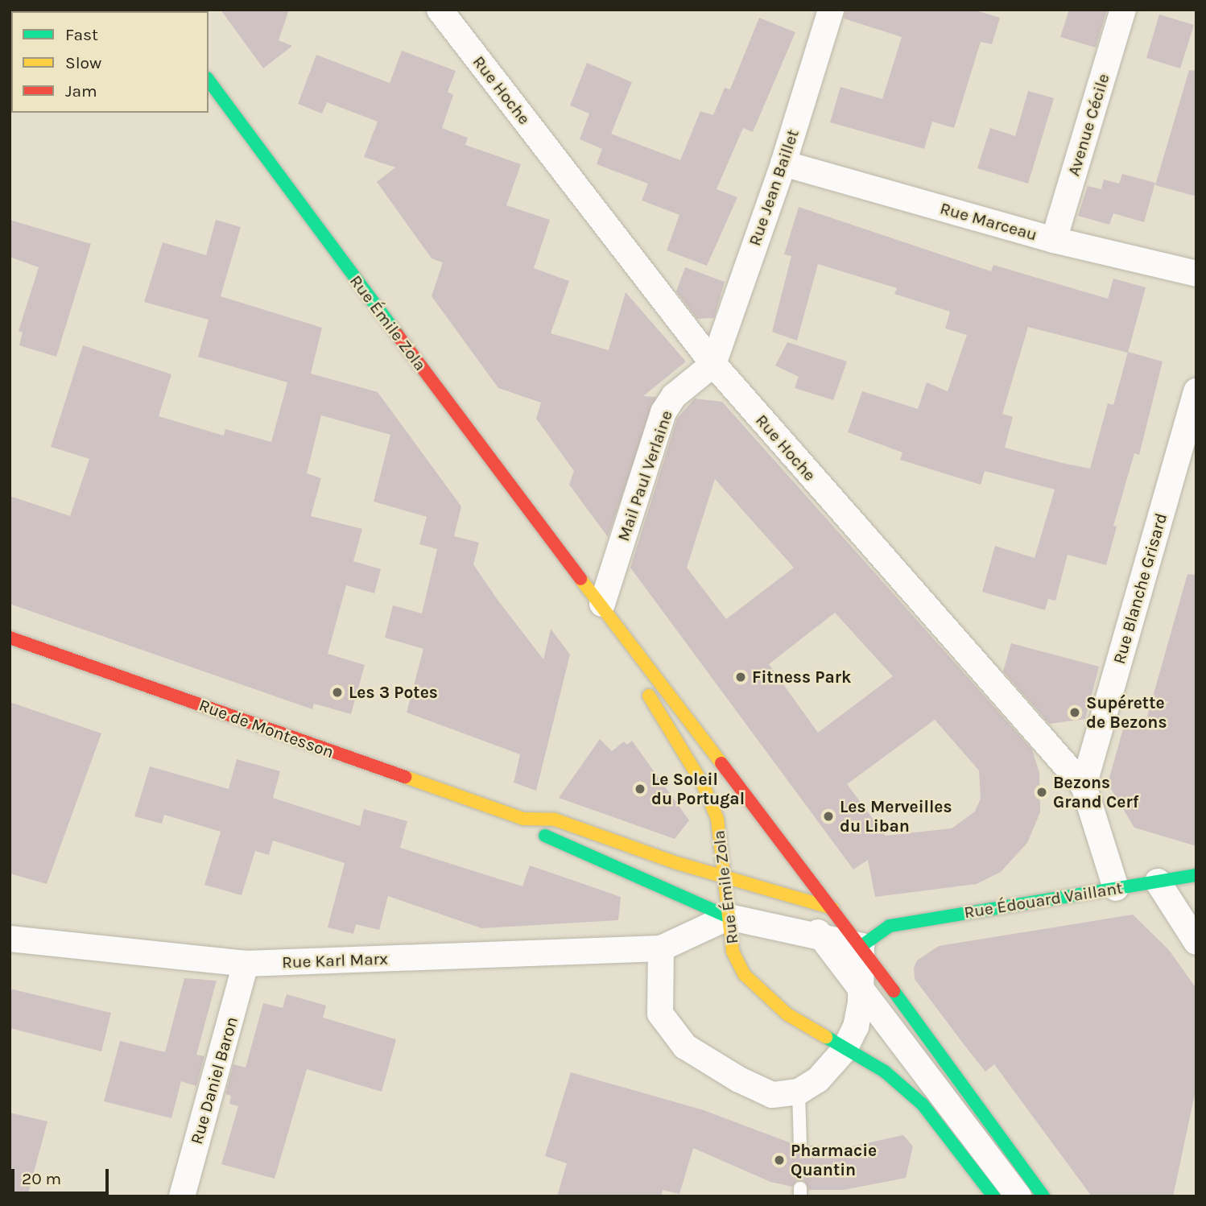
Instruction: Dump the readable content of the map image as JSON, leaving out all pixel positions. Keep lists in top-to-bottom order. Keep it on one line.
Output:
{"streets":{"main road":["Rue Émile Zola","Rue de Montesson","Rue Édouard Vaillant"],"street":["Rue Hoche","Avenue Cécile","Rue Jean Baillet","Rue Marceau","Mail Paul Verlaine","Rue Blanche Grisard","Rue Karl Marx","Rue Daniel Baron"]},"crossings":[["Rue Hoche","Rue Jean Baillet"],["Rue Hoche","Mail Paul Verlaine"],["Rue Hoche","Rue Blanche Grisard"],["Rue Hoche","Rue Édouard Vaillant"],["Avenue Cécile","Rue Marceau"],["Rue Jean Baillet","Rue Marceau"],["Rue Jean Baillet","Mail Paul Verlaine"],["Rue Émile Zola","Mail Paul Verlaine"],["Rue Émile Zola","Rue de Montesson"],["Rue Émile Zola","Rue Édouard Vaillant"],["Rue Karl Marx","Rue Daniel Baron"]],"places":["Fitness Park","Les 3 Potes","Supérette de Bezons","Le Soleil du Portugal","Bezons Grand Cerf","Les Merveilles du Liban","Pharmacie Quantin"],"legend":["Fast","Slow","Jam"],"scale_bar":"20 m"}
